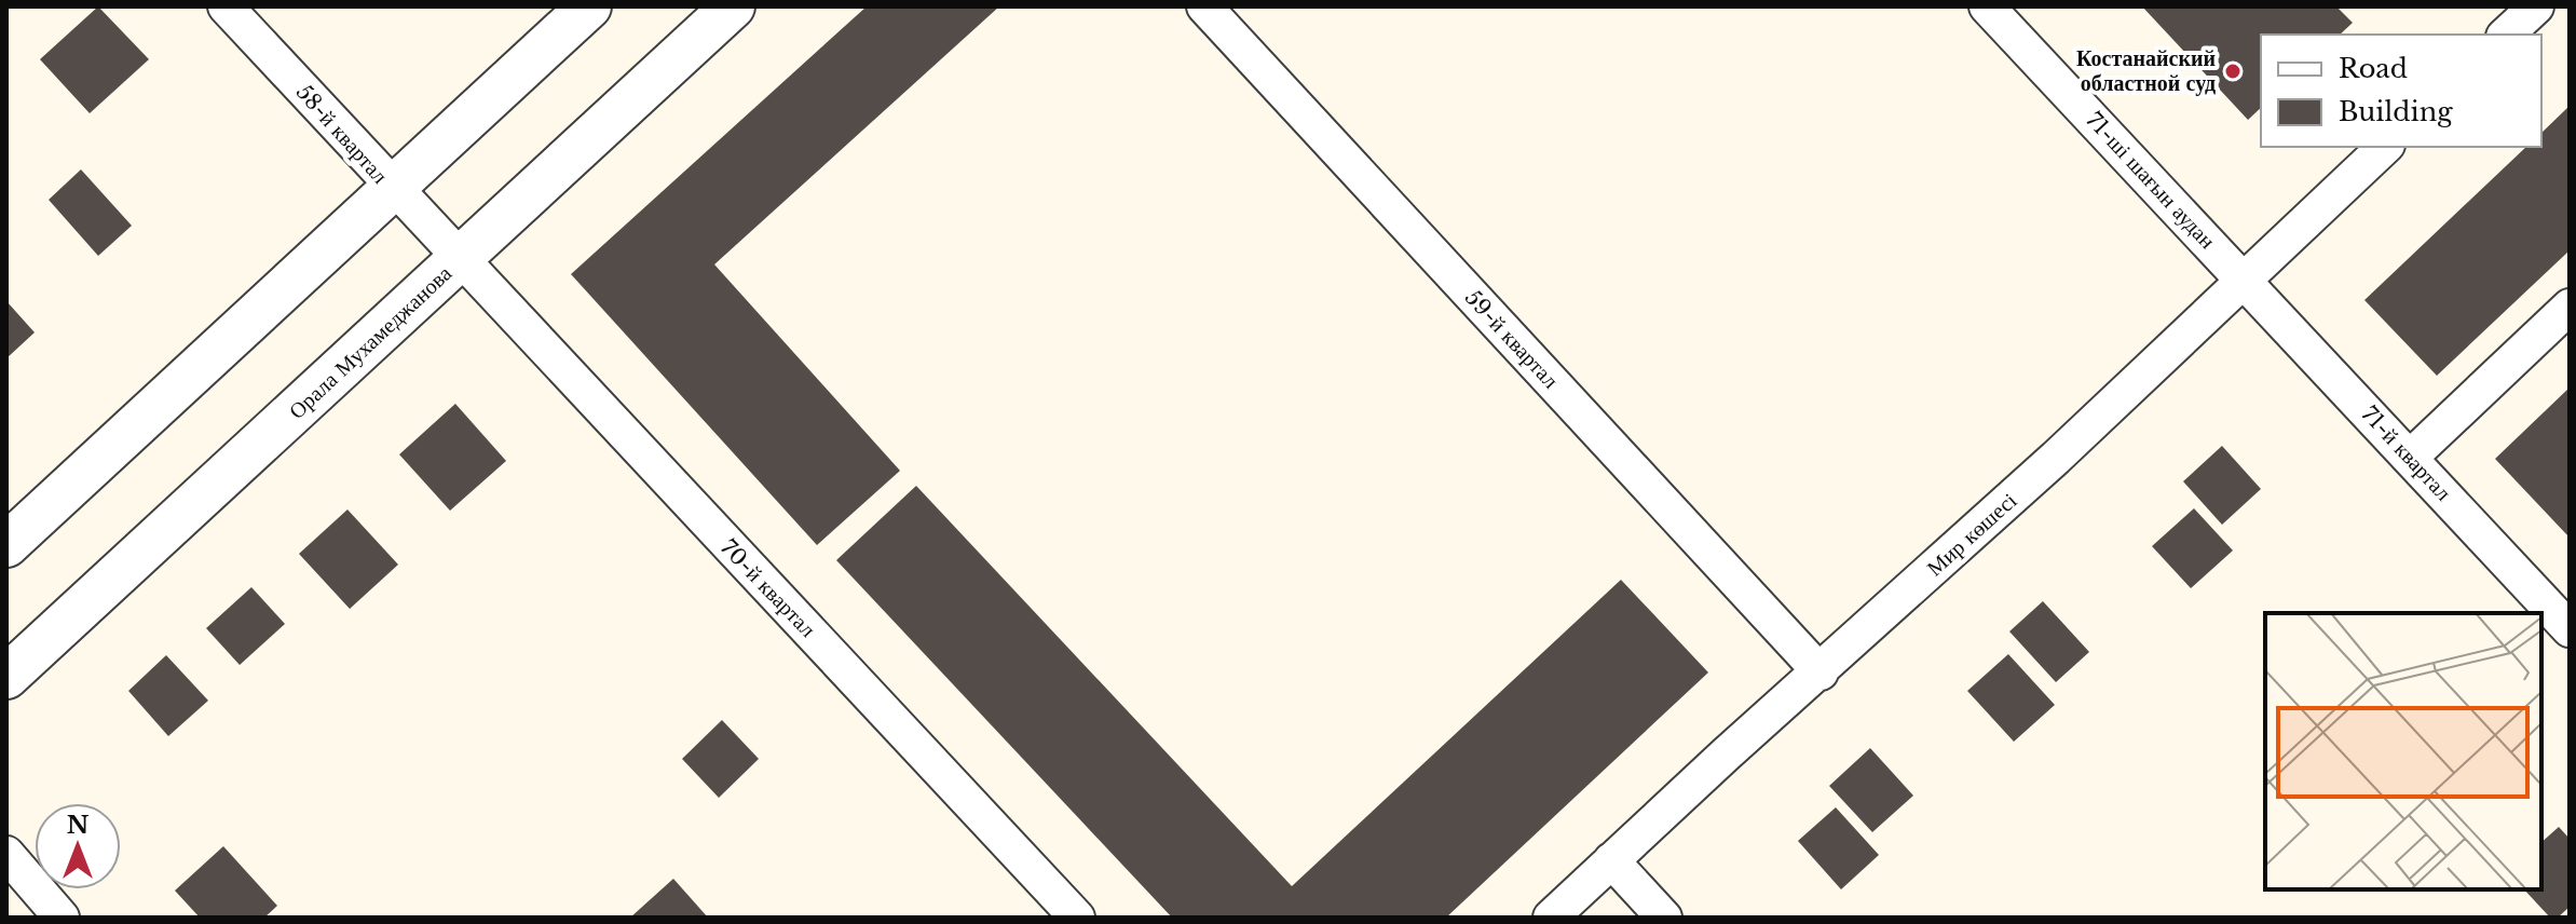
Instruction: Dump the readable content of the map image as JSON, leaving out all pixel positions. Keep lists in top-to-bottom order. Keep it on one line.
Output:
{"streets":{"street":["58-й квартал","71-ші шағын аудан","59-й квартал","Орала Мухамеджанова","71-й квартал","Мир көшесі","70-й квартал"]},"crossings":[["58-й квартал","Орала Мухамеджанова"],["58-й квартал","70-й квартал"],["71-ші шағын аудан","71-й квартал"],["71-ші шағын аудан","Мир көшесі"],["59-й квартал","Мир көшесі"],["Орала Мухамеджанова","70-й квартал"],["71-й квартал","Мир көшесі"]],"places":["Костанайский областной суд"],"legend":["Road","Building"],"north":"top"}
